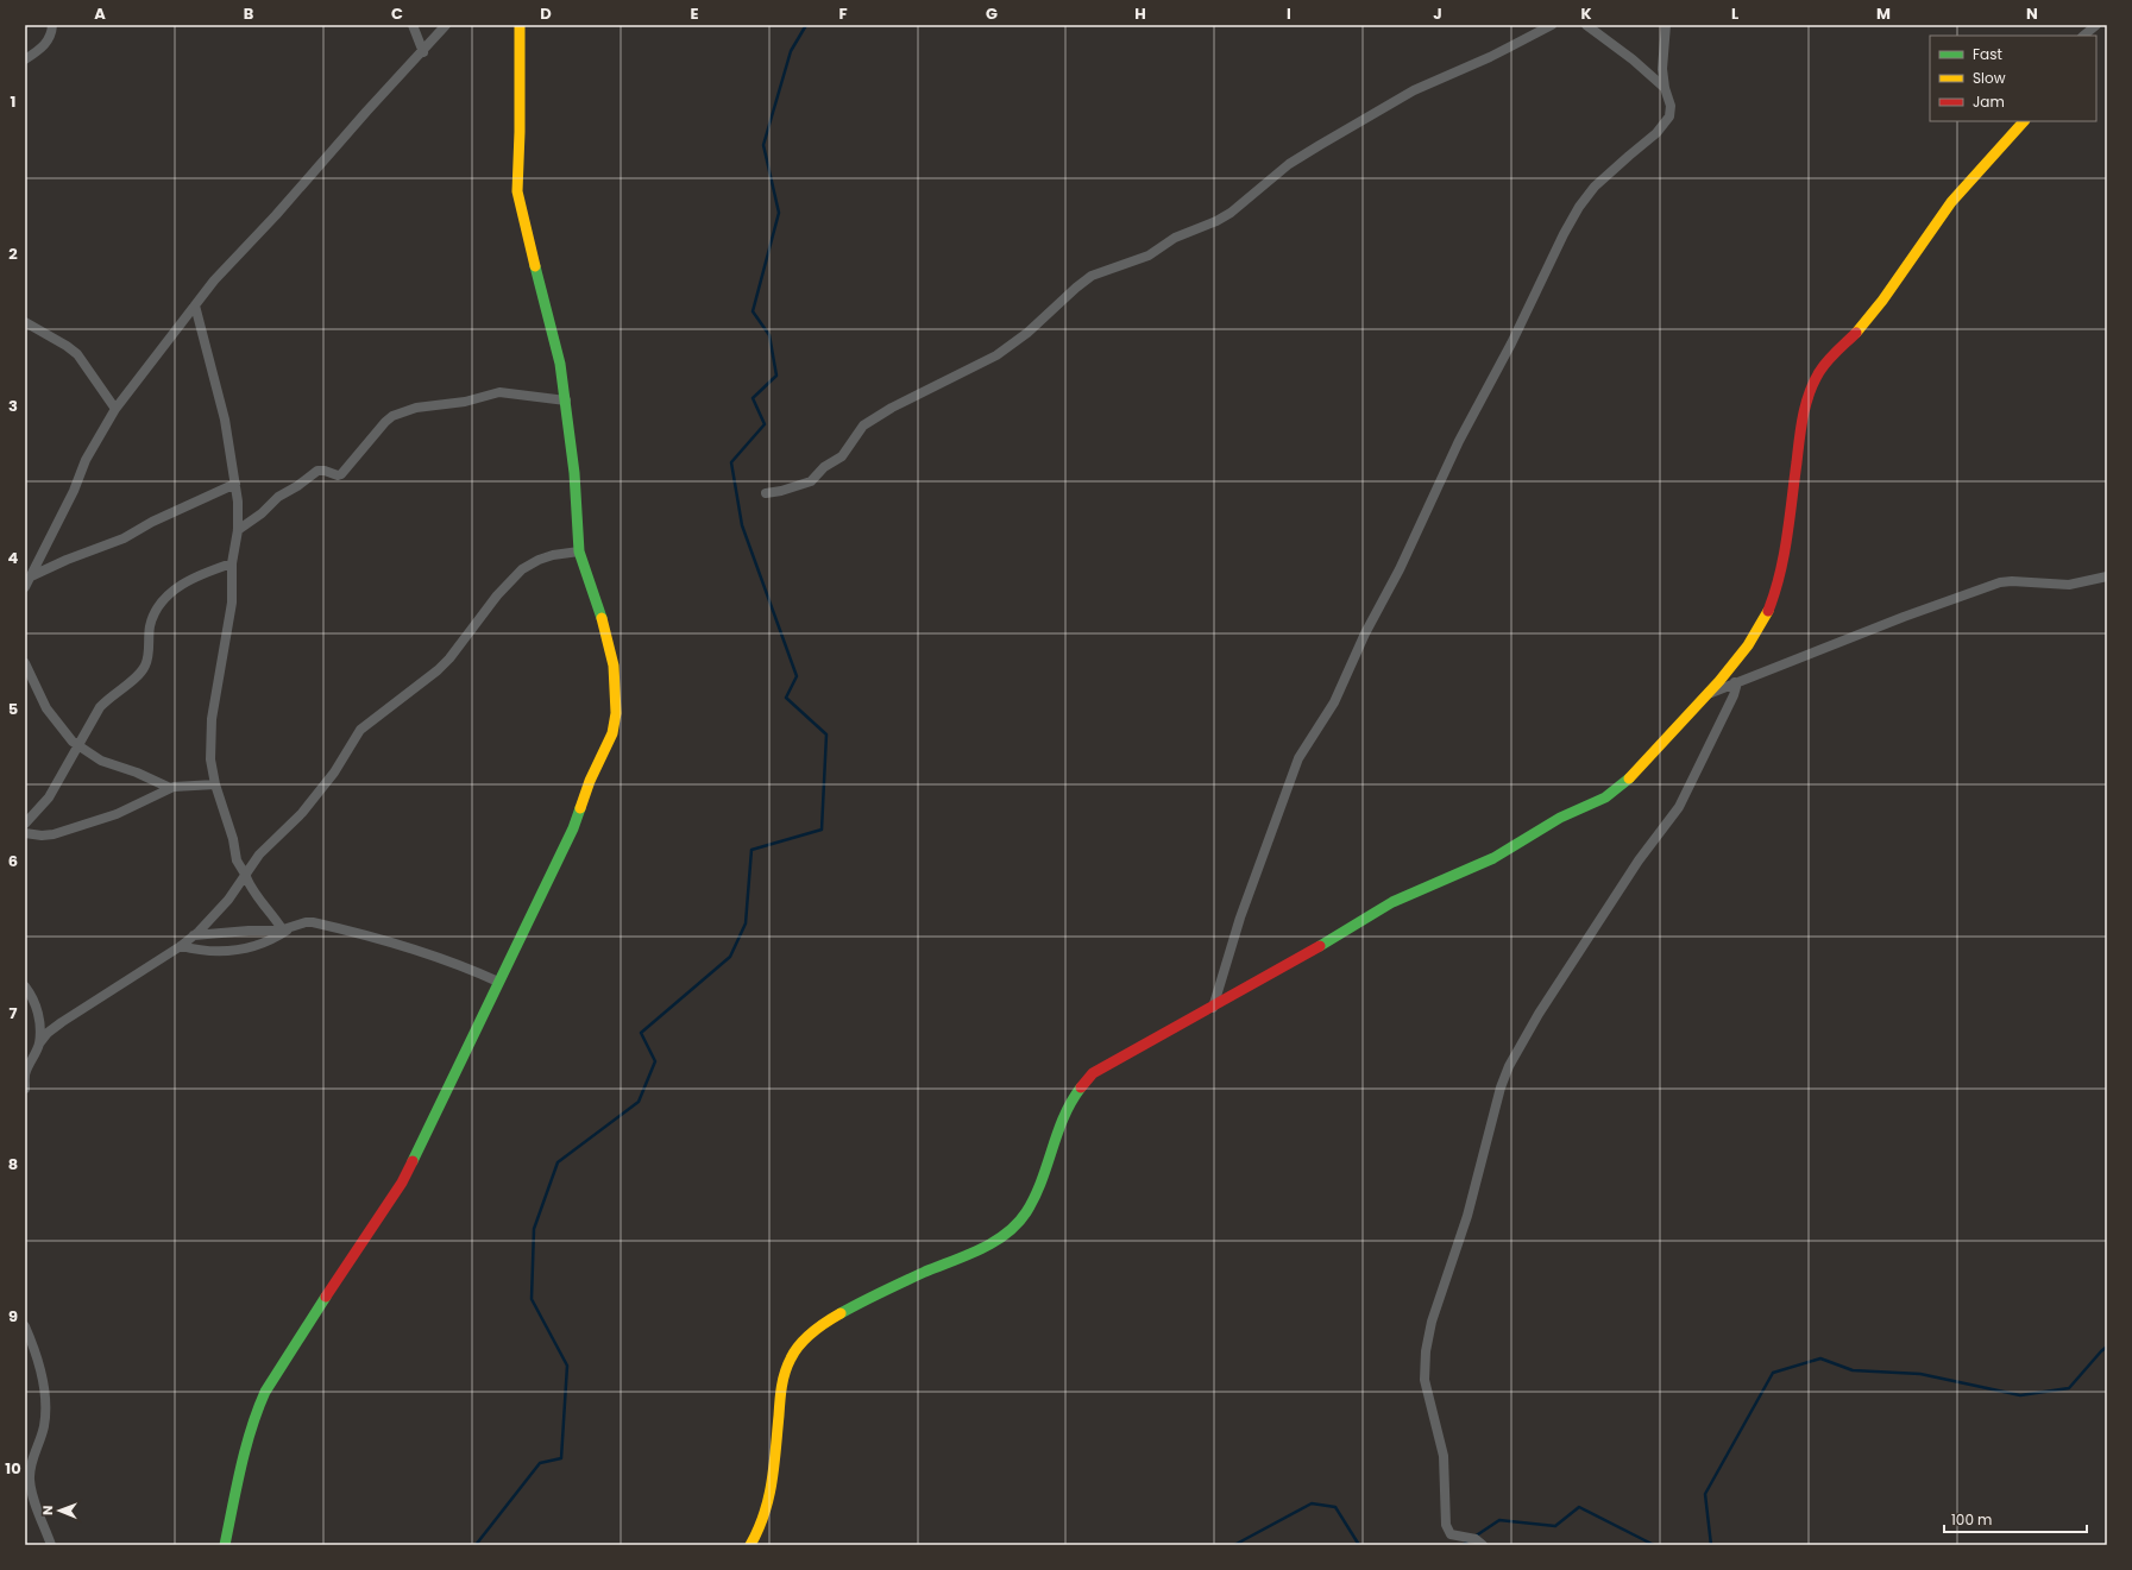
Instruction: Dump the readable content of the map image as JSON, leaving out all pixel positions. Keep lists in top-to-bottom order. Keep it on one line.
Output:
{"legend":["Fast","Slow","Jam"],"scale_bar":"100 m","north":"left","grid":{"columns":["A","B","C","D","E","F","G","H","I","J","K","L","M","N"],"rows":["1","2","3","4","5","6","7","8","9","10"]}}
